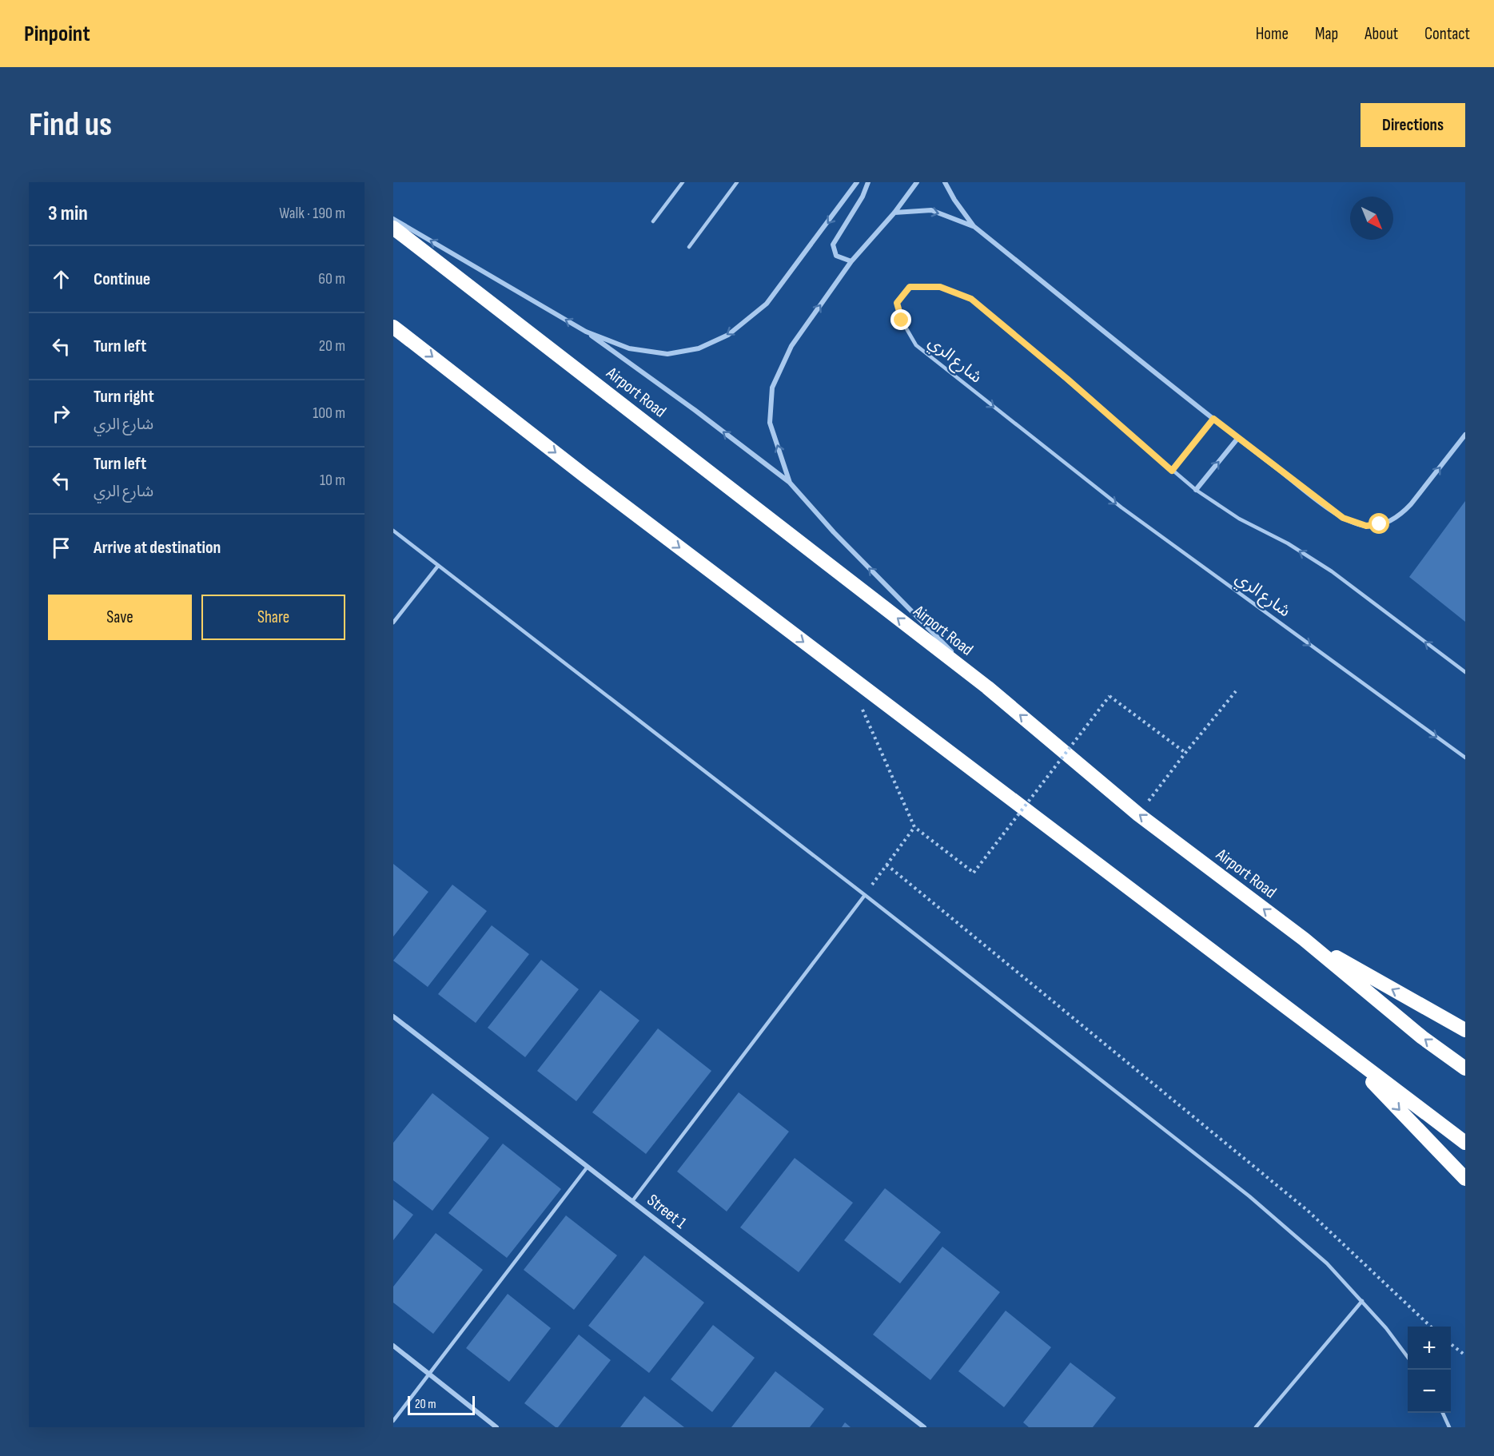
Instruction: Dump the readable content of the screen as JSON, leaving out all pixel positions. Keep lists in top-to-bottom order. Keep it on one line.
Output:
{"streets":{"highway":["Airport Road"],"street":["Street 1"],"lane":["شارع الري"]},"scale_bar":"20 m","north":"bottom right","page":{"header":"Pinpoint","nav":["Home","Map","About","Contact"],"buttons":["Directions",["Save","Share"]],"title":"Find us","heading":["3 min","Walk · 190 m"],"list":[["Continue","60 m"],["Turn left","20 m"],["Turn right","شارع الري","100 m"],["Turn left","شارع الري","10 m"],"Arrive at destination"],"map_buttons":["+","−"],"scale":"20 m"}}
